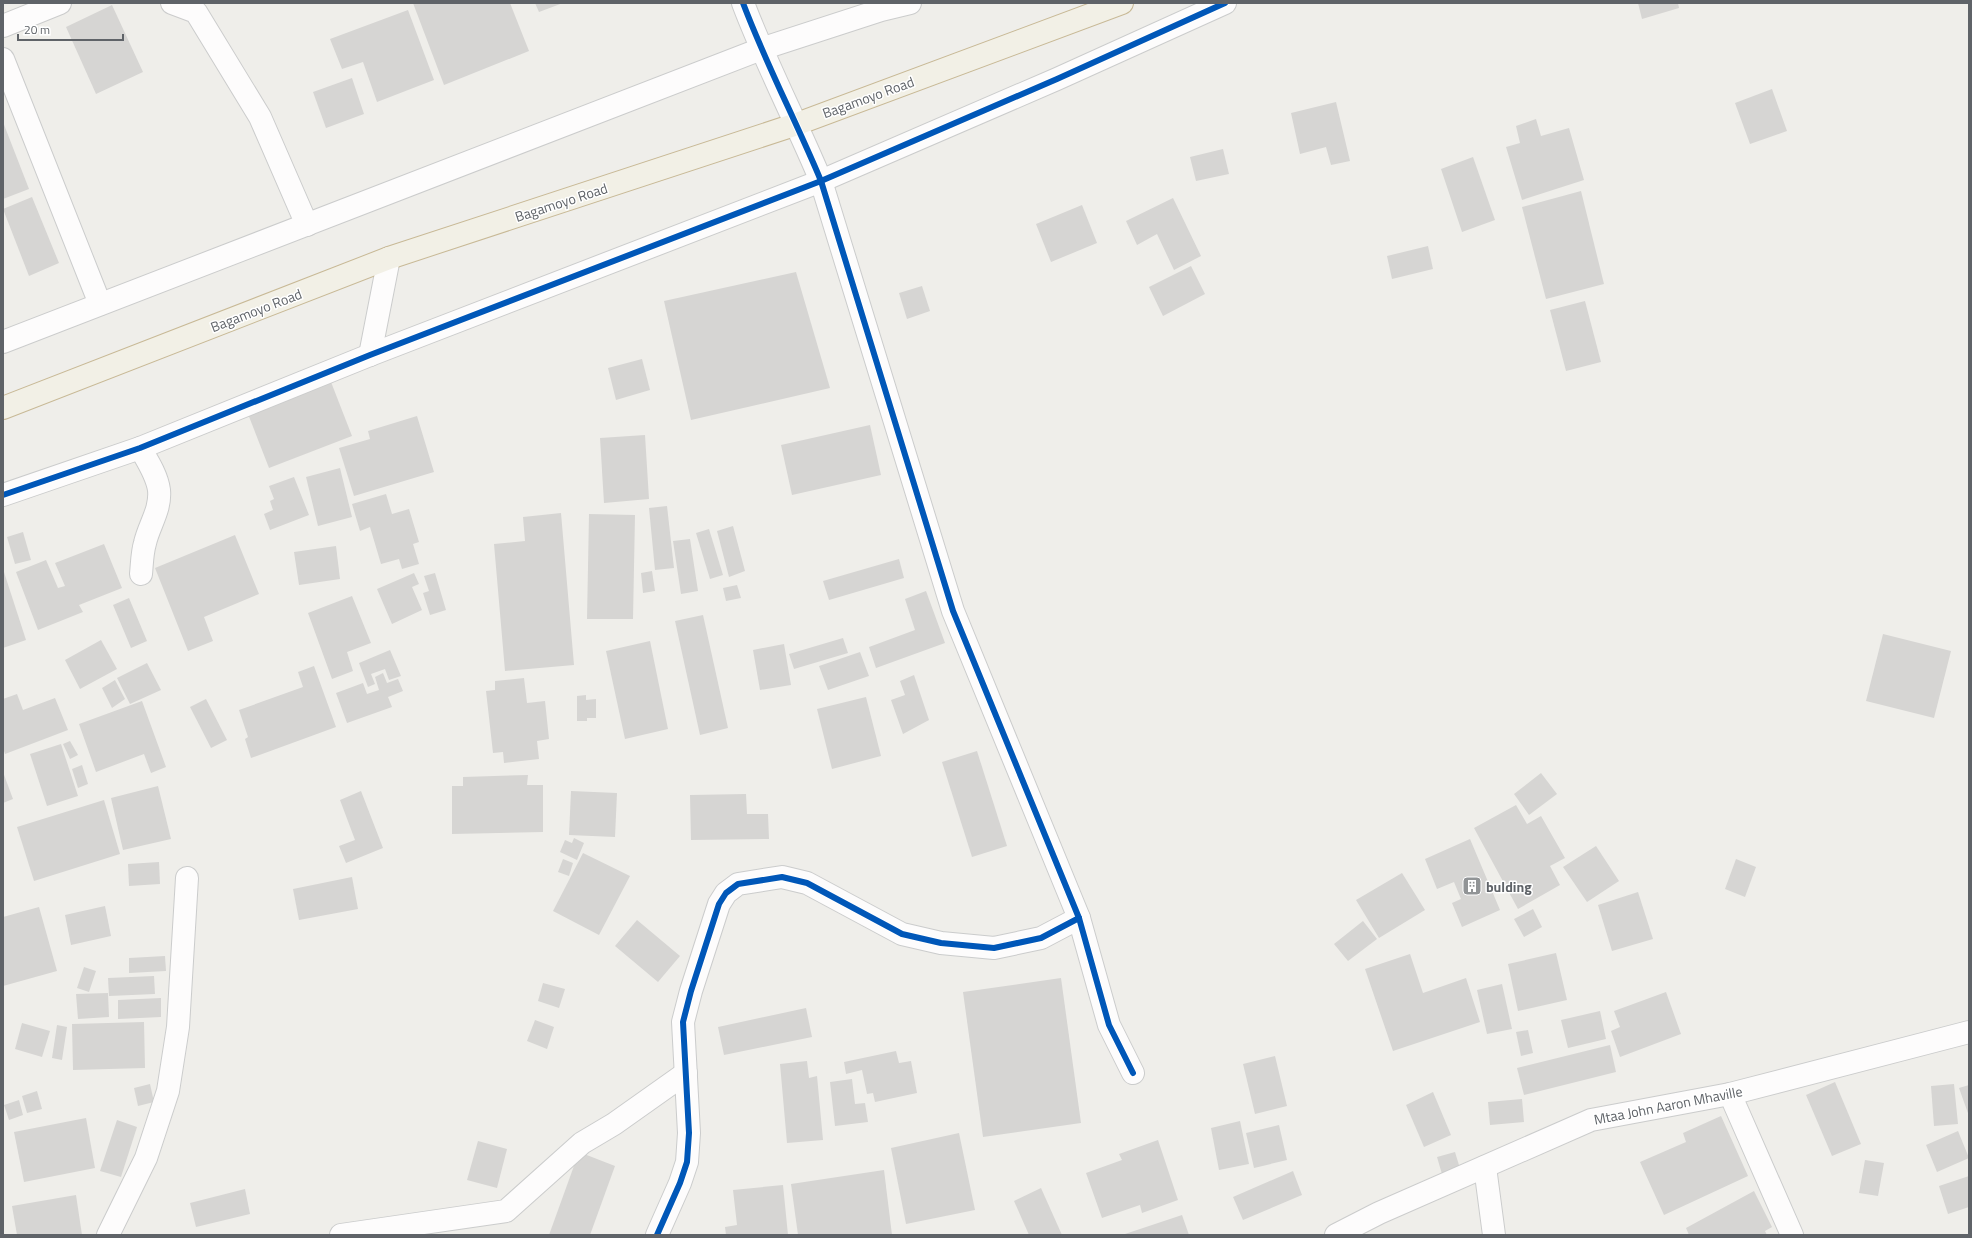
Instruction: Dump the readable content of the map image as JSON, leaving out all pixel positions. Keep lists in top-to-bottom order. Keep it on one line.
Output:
{"streets":{"highway":["Bagamoyo Road"],"street":["Mtaa John Aaron Mhaville"]},"places":{"building":["bulding"]},"scale_bar":"20 m"}
